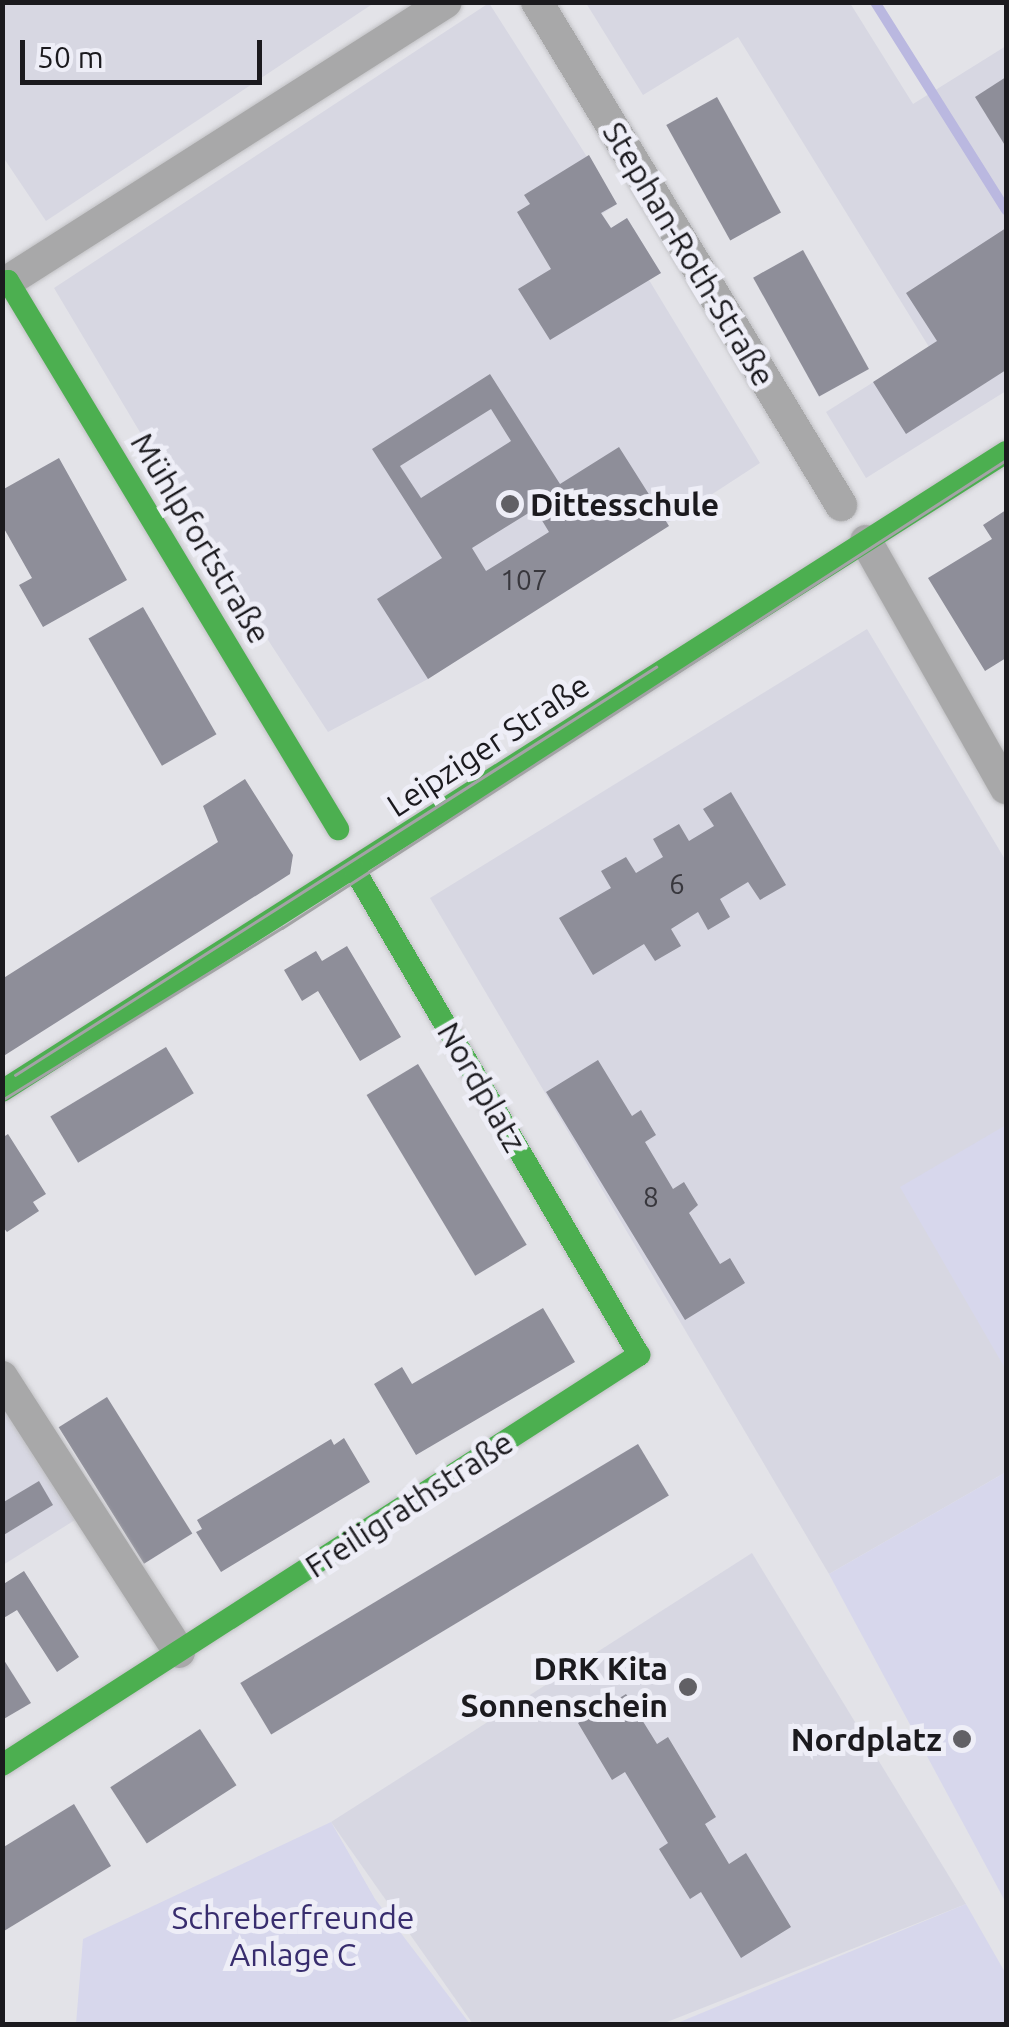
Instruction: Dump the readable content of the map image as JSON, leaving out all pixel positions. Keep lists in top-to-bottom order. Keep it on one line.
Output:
{"streets":{"street":["Stephan-Roth-Straße","Mühlpfortstraße","Leipziger Straße","Nordplatz","Freiligrathstraße"]},"crossings":[["Leipziger Straße","Nordplatz"],["Nordplatz","Freiligrathstraße"]],"parks":["Schreberfreunde Anlage C"],"places":["Dittesschule","DRK Kita Sonnenschein","Nordplatz"],"house_numbers":["107","6","8"],"scale_bar":"50 m"}
